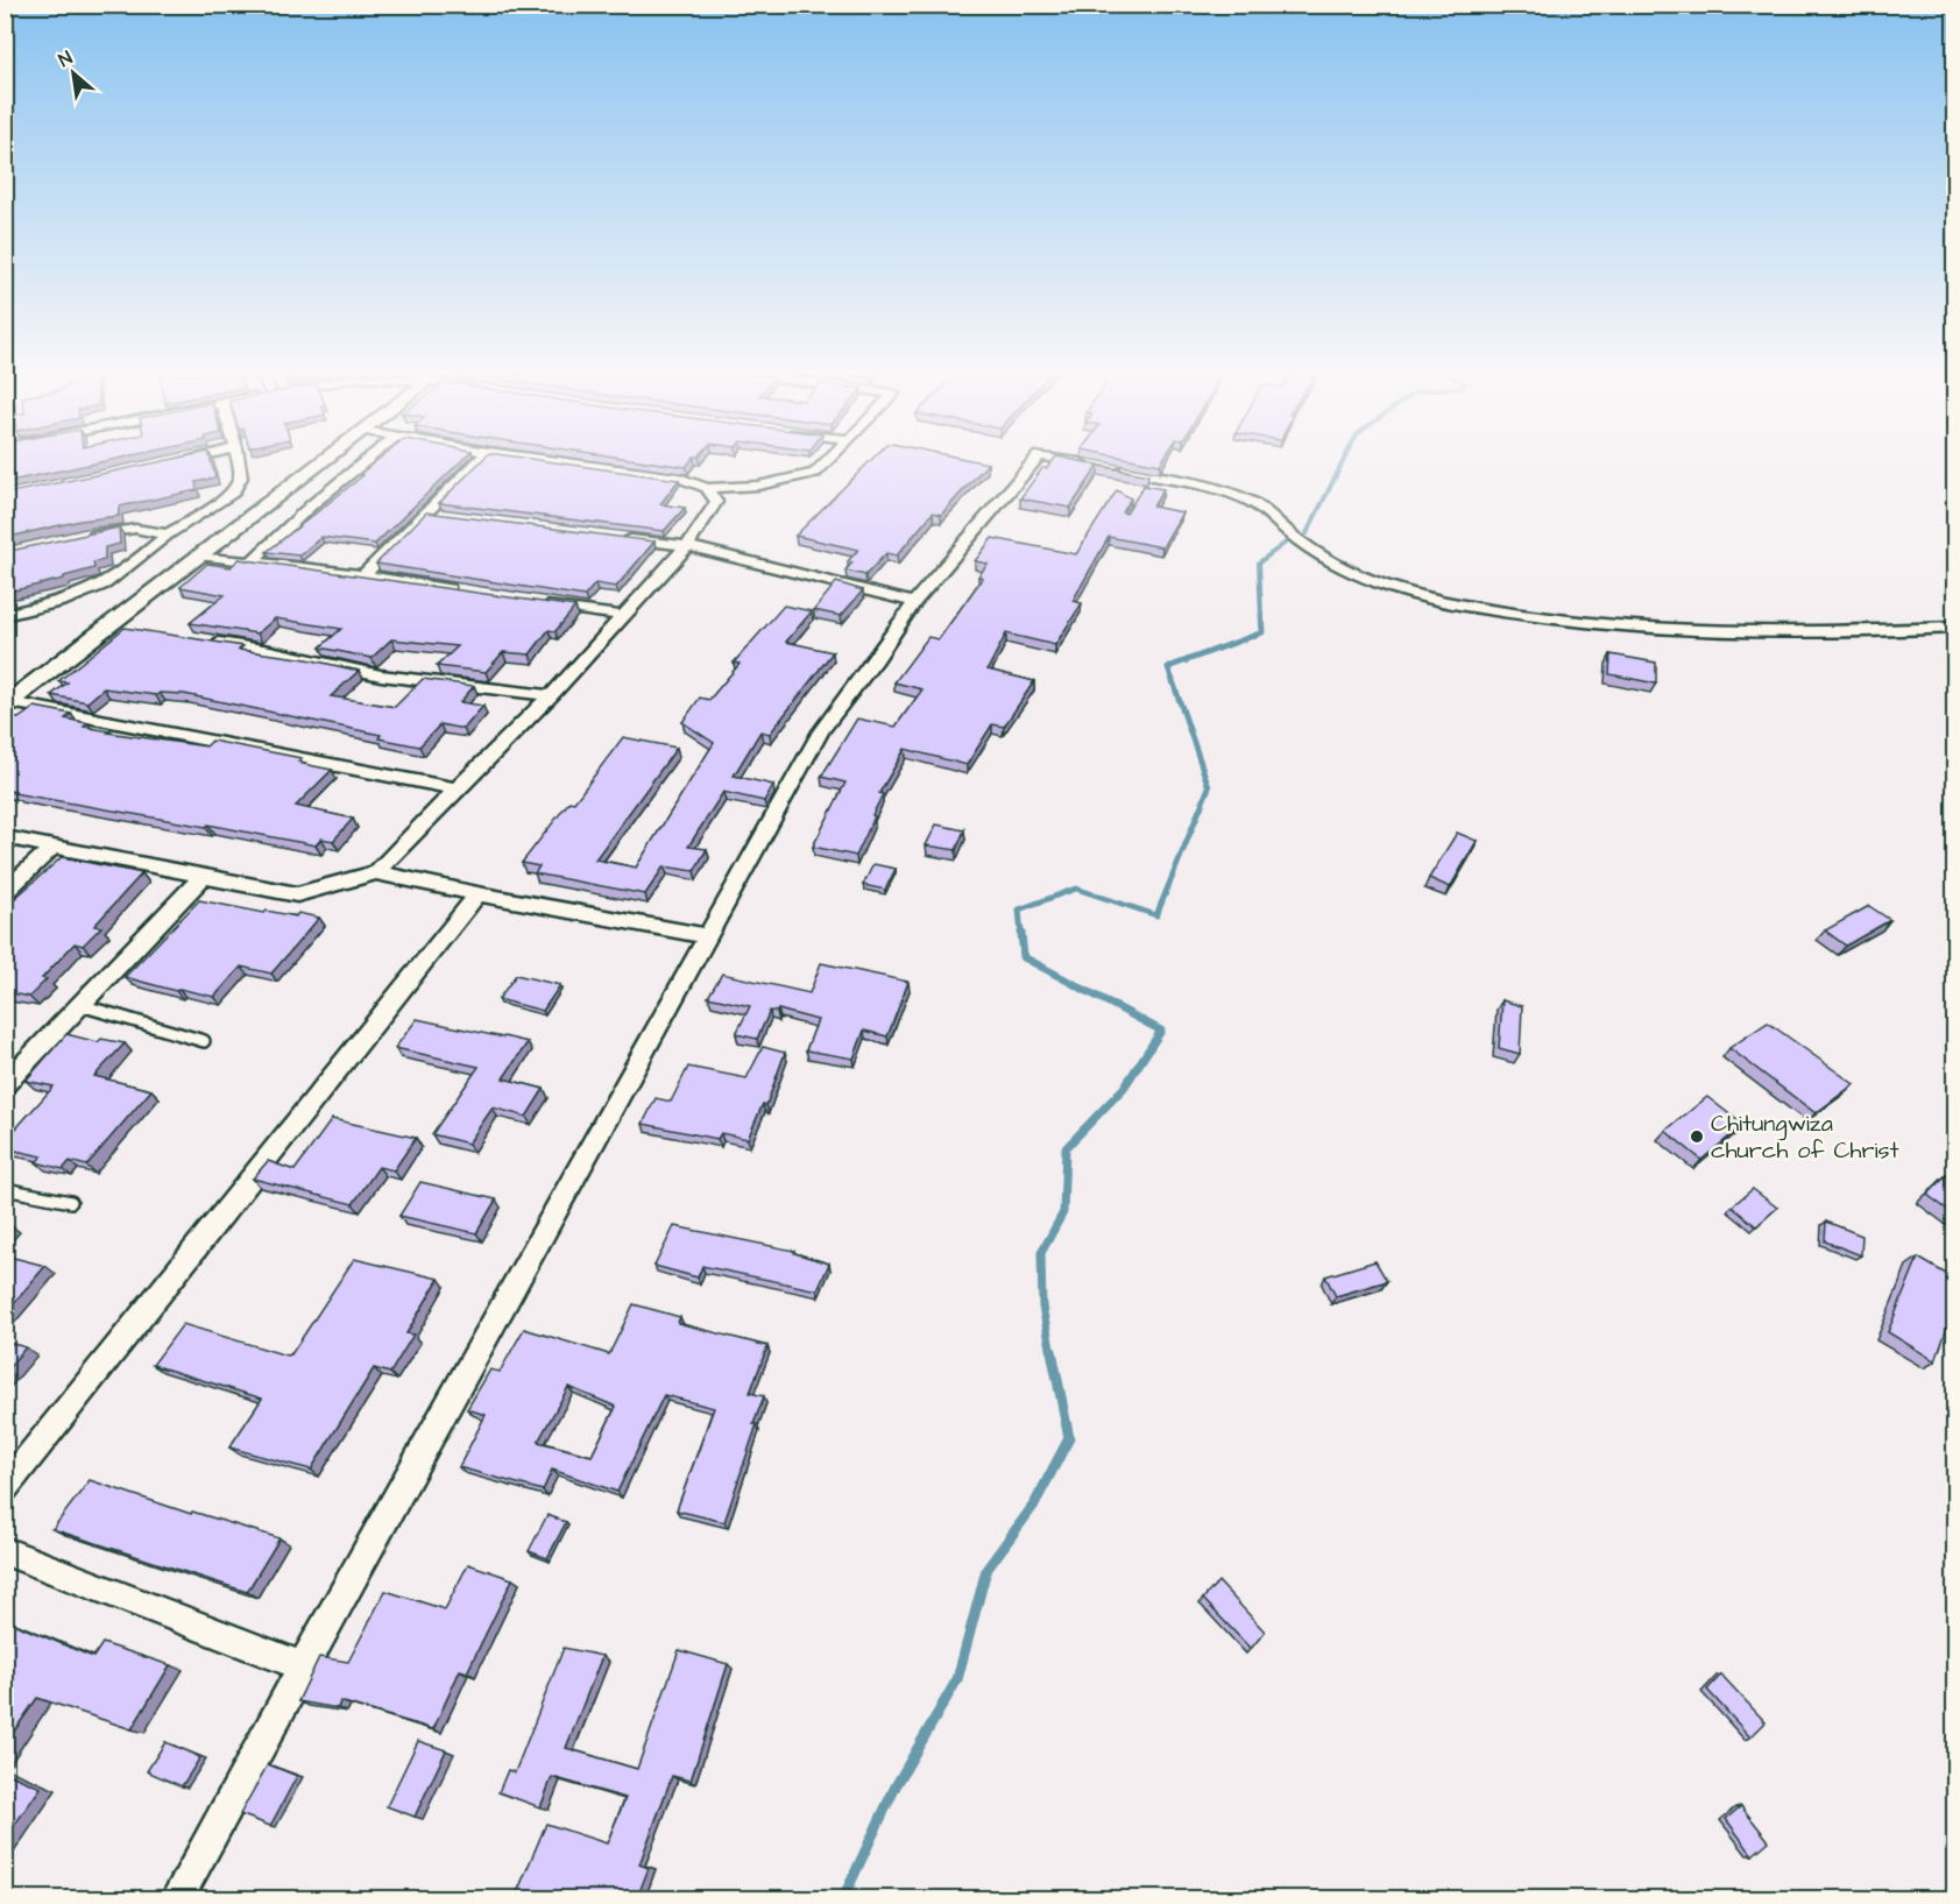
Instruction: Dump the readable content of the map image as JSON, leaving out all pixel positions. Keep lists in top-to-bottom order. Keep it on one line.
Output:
{"places":["Chitungwiza church of Christ"],"north":"top left"}
